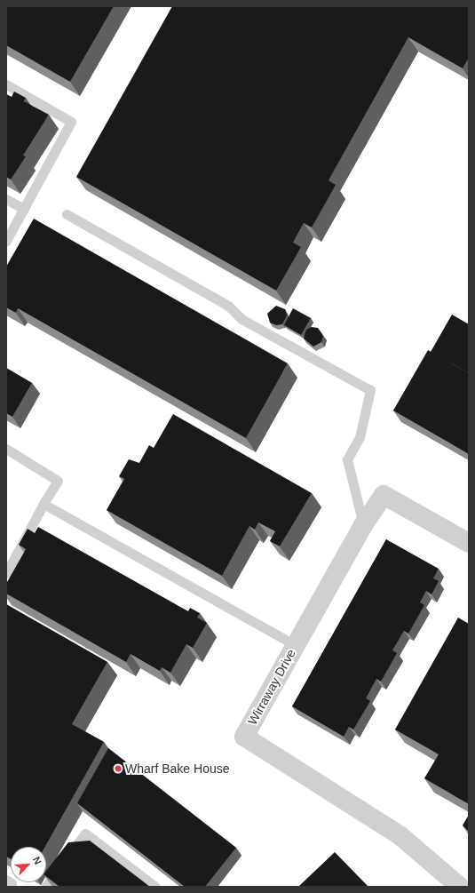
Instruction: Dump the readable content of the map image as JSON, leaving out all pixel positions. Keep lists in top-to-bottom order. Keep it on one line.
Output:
{"streets":{"street":["Wirraway Drive"]},"places":["Wharf Bake House"],"north":"top right"}
